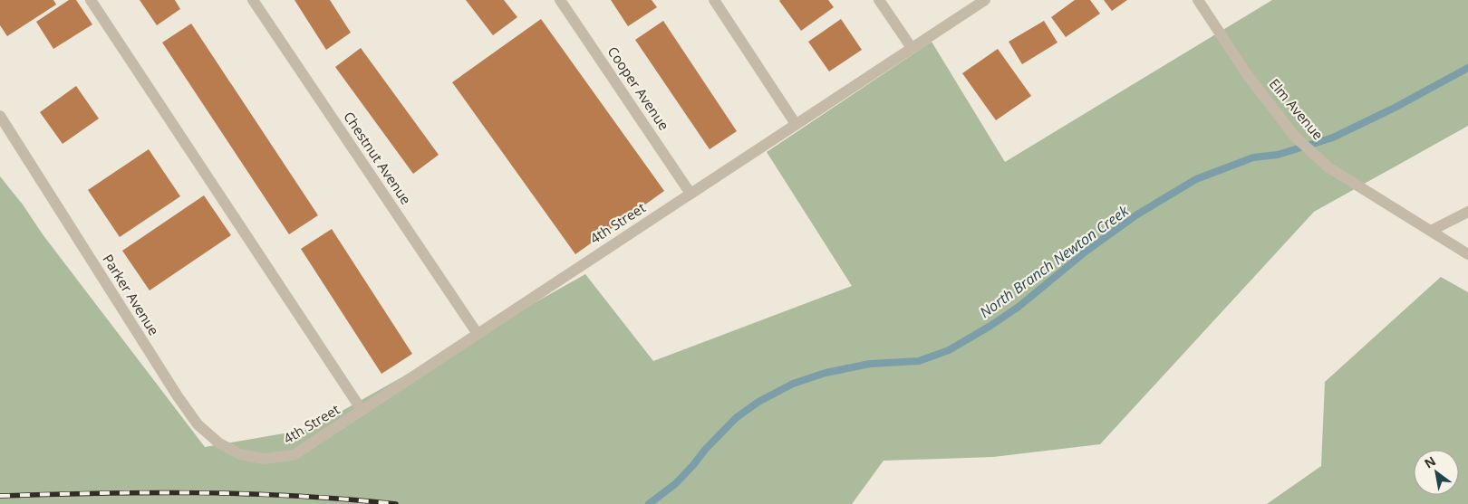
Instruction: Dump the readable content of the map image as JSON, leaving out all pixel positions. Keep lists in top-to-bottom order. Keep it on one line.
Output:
{"streets":{"street":["Cooper Avenue","Elm Avenue","Chestnut Avenue","4th Street","Parker Avenue"]},"crossings":[["Cooper Avenue","4th Street"],["Chestnut Avenue","4th Street"],["4th Street","Parker Avenue"]],"water":["North Branch Newton Creek"],"north":"top left"}
